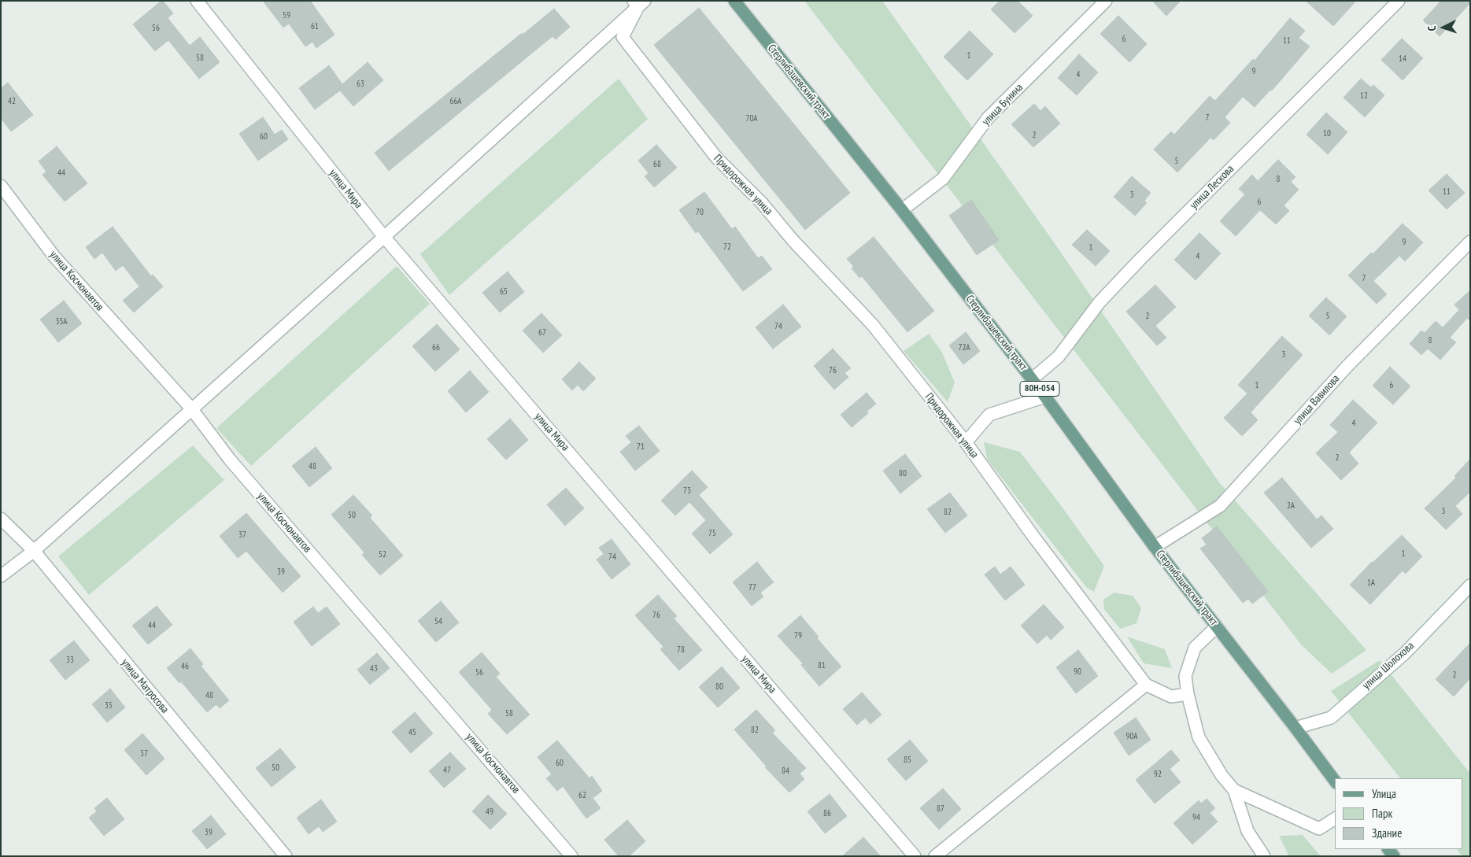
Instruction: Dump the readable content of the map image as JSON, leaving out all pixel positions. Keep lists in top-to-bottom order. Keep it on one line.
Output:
{"streets":{"main road":["Стерлибашевский тракт","80Н-054"],"street":["улица Бунина","Придорожная улица","улица Лескова","улица Мира","улица Космонавтов","улица Вавилова","улица Шолохова","улица Матросова"]},"crossings":[["Стерлибашевский тракт","улица Бунина"],["Стерлибашевский тракт","улица Лескова"],["Стерлибашевский тракт","улица Вавилова"],["Стерлибашевский тракт","улица Шолохова"]],"house_numbers":["59","61","56","6","11","1","58","14","9","4","63","12","42","66А","7","70А","10","2","60","5","68","44","8","11","3","6","70","9","72","1","4","7","65","2","5","35А","74","67","8","66","72А","3","76","1","6","4","71","2","48","80","73","2А","3","82","50","75","37","1","52","74","39","1А","77","76","54","44","79","78","33","81","46","43","90","56","2","80","48","35","58","82","45","90А","37","85","60","50","47","84","92","62","87","49","86","94","39"],"legend":["Улица","Парк","Здание"],"north":"left"}
